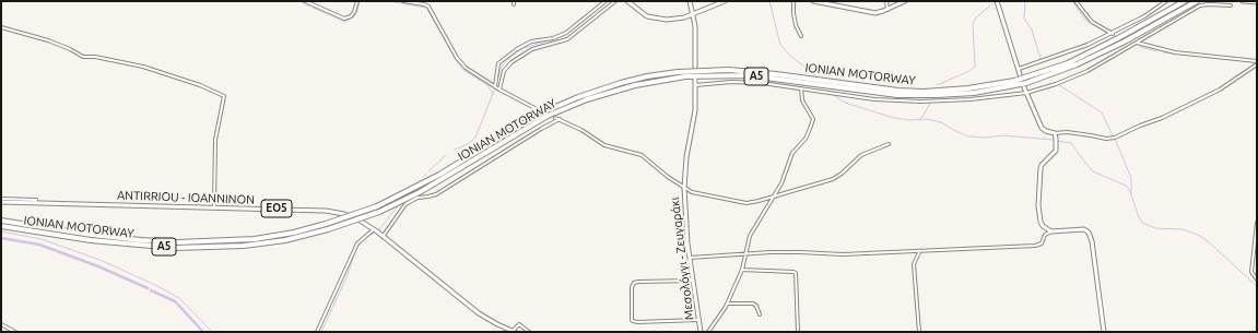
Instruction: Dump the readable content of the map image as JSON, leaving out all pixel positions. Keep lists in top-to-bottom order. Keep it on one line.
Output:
{"streets":{"highway":["IONIAN MOTORWAY","Α5"],"main road":["ANTIRRIOU - IOANNINON","ΕΟ5","Μεσολόγγι - Ζευγαράκι"]}}
